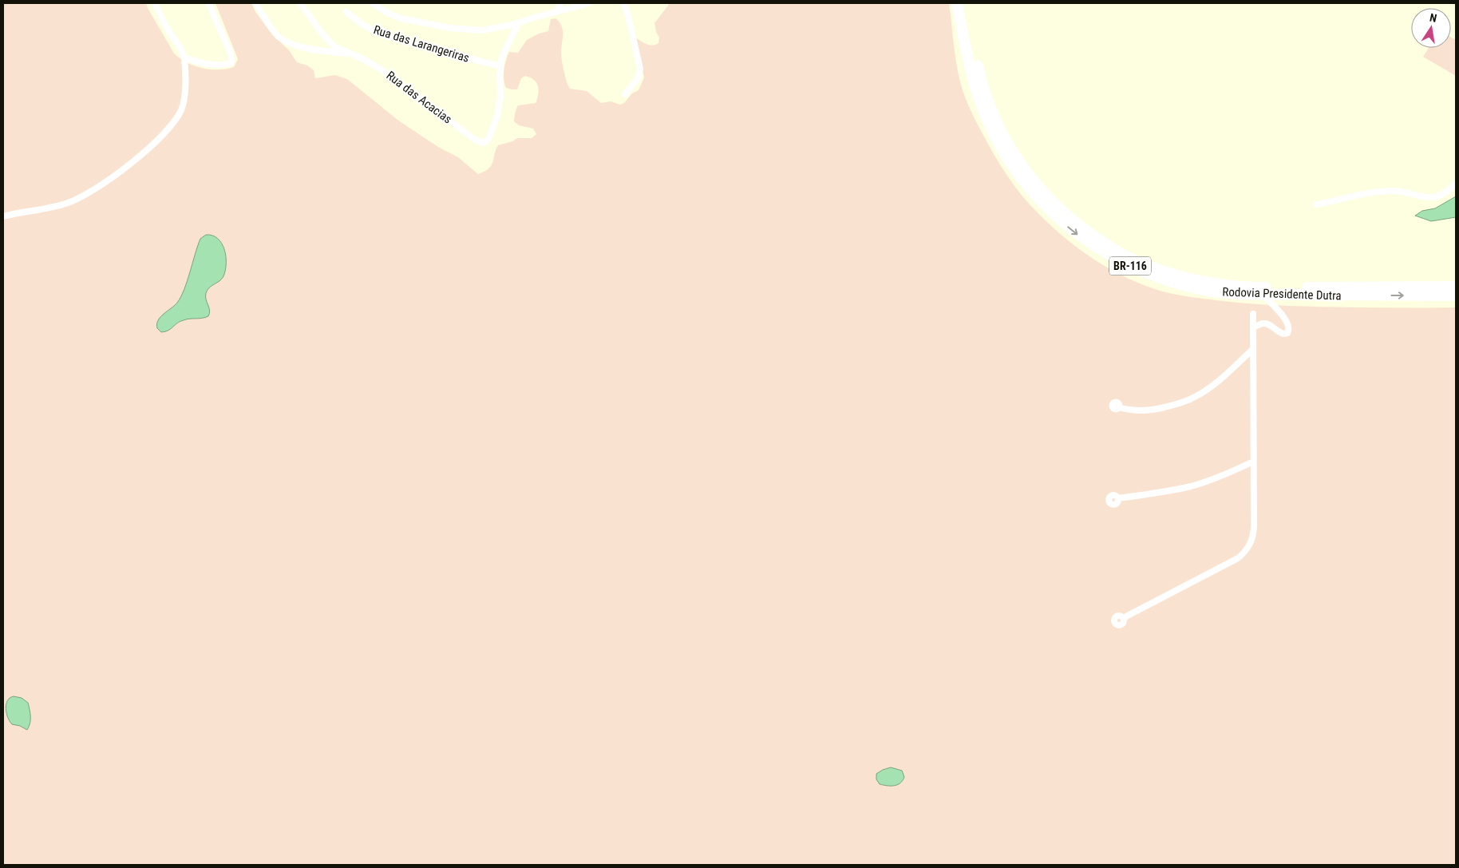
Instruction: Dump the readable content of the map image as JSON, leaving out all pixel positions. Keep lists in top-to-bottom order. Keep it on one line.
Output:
{"streets":{"highway":["BR-116","Rodovia Presidente Dutra"],"street":["Rua das Larangeriras","Rua das Acacias"]},"crossings":[["Rua das Larangeriras","Rua das Acacias"]],"one_way":["Rodovia Presidente Dutra"],"north":"top"}
